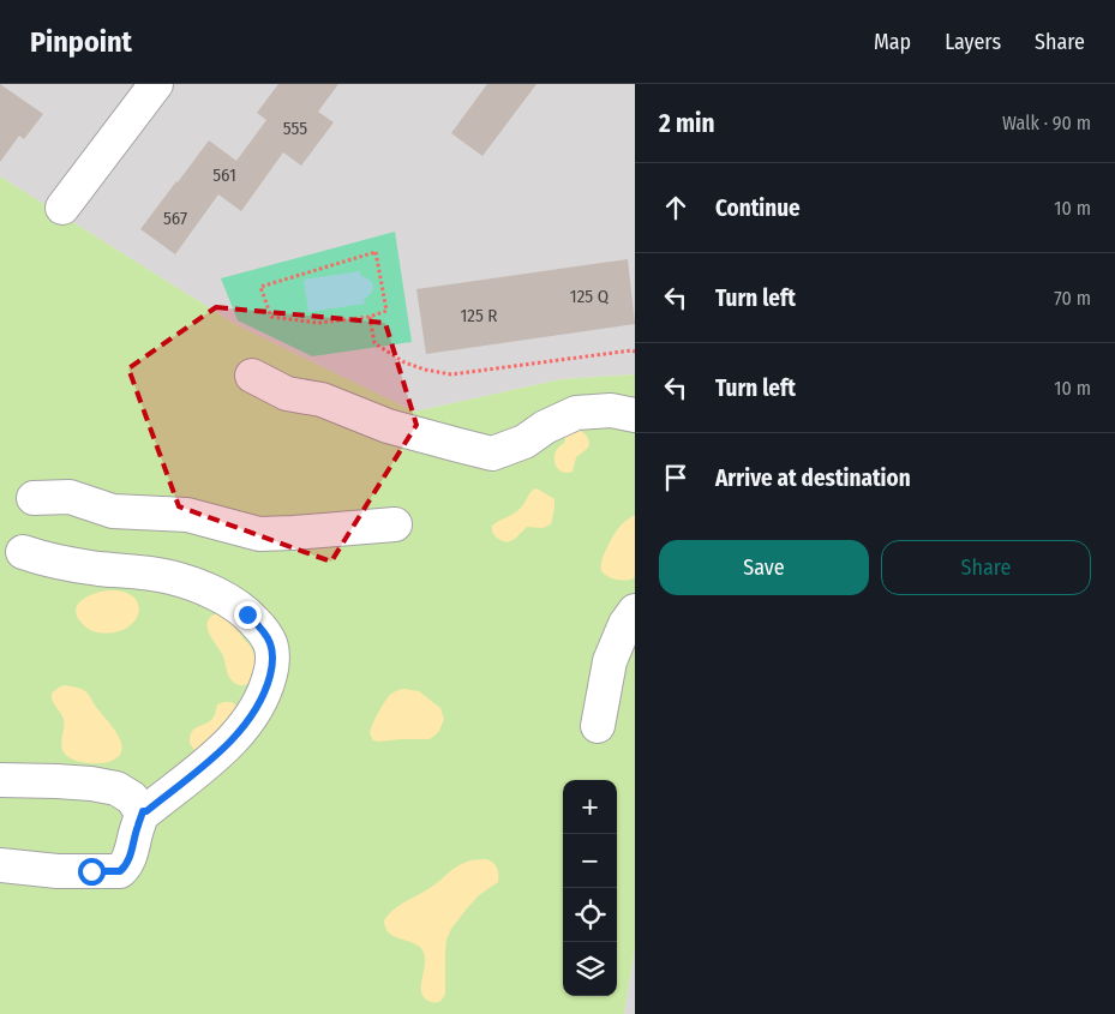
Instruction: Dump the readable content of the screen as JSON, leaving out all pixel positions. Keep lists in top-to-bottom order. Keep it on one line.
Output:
{"house_numbers":["555","561","567","125 Q","125 R"],"page":{"header":"Pinpoint","nav":["Map","Layers","Share"],"heading":["2 min","Walk · 90 m"],"list":[["Continue","10 m"],["Turn left","70 m"],["Turn left","10 m"],"Arrive at destination"],"buttons":["Save","Share"],"map_buttons":["+","−"]}}
